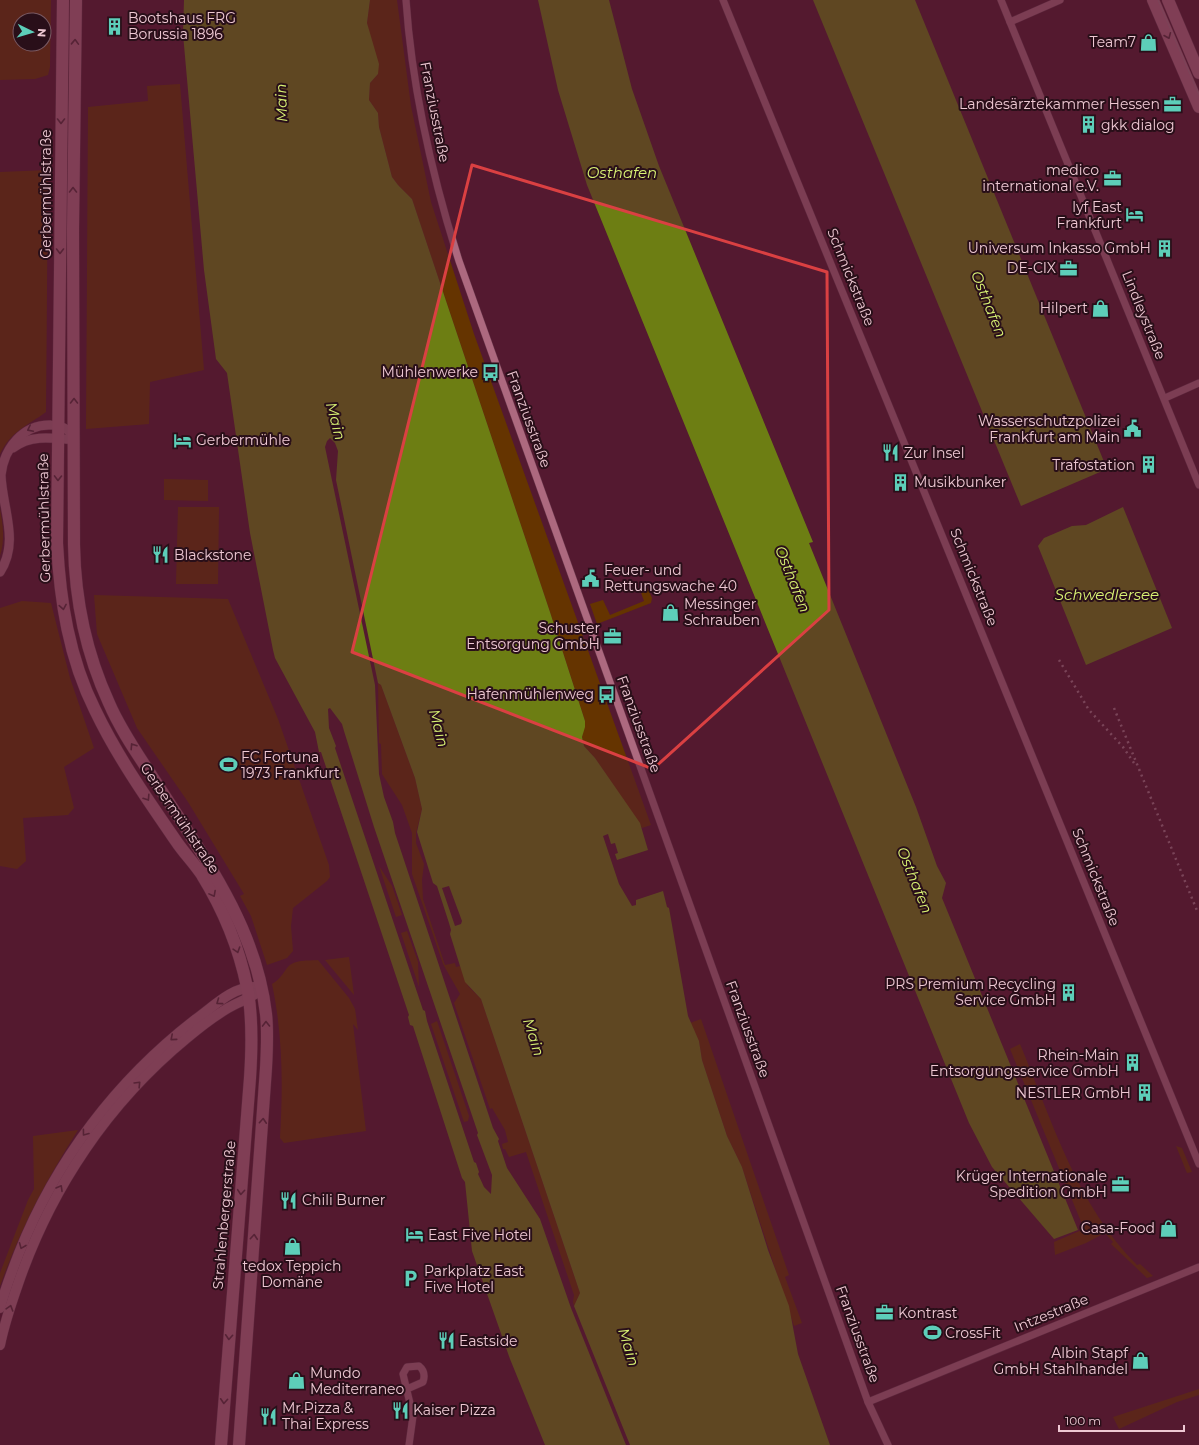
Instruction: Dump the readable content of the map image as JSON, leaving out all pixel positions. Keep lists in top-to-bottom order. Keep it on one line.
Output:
{"streets":{"main road":["Gerbermühlstraße","Strahlenbergerstraße"],"street":["Franziusstraße","Schmickstraße","Lindleystraße","Intzestraße"]},"crossings":[["Franziusstraße","Intzestraße"],["Gerbermühlstraße","Strahlenbergerstraße"]],"water":["Main","Osthafen","Schwedlersee"],"places":{"building":["Bootshaus FRG Borussia 1896","gkk dialog","Universum Inkasso GmbH","Trafostation","Musikbunker","PRS Premium Recycling Service GmbH","Rhein-Main Entsorgungsservice GmbH","NESTLER GmbH"],"shop":["Team7","Hilpert","Messinger Schrauben","Casa-Food","tedox Teppich Domäne","Albin Stapf GmbH Stahlhandel","Mundo Mediterraneo"],"office":["Landesärztekammer Hessen","medico international e.V.","DE-CIX","Schuster Entsorgung GmbH","Krüger Internationale Spedition GmbH","Kontrast"],"hotel":["lyf East Frankfurt","Gerbermühle","East Five Hotel"],"bus stop":["Mühlenwerke","Hafenmühlenweg"],"public building":["Wasserschutzpolizei Frankfurt am Main","Feuer- und Rettungswache 40"],"restaurant":["Zur Insel","Blackstone","Chili Burner","Eastside","Kaiser Pizza","Mr.Pizza & Thai Express"],"sports":["FC Fortuna 1973 Frankfurt","CrossFit"],"parking":["Parkplatz East Five Hotel"]},"scale_bar":"100 m","north":"right"}
